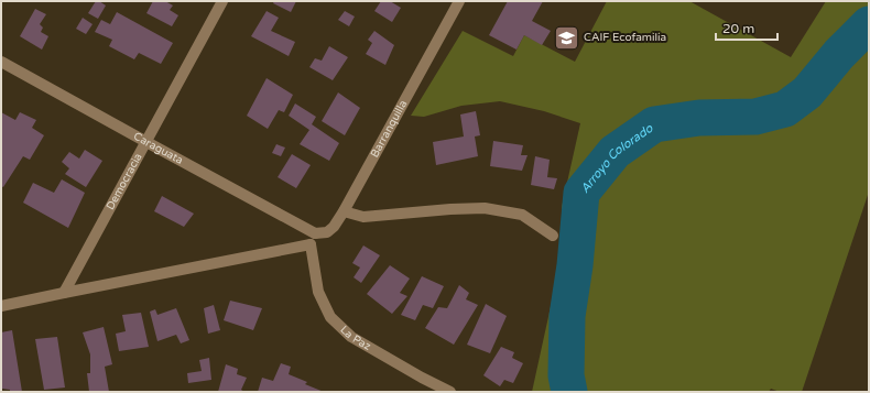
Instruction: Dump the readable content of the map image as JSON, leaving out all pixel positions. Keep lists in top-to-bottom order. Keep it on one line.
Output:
{"streets":{"street":["Barranquilla","Caraguata","Democracia","La Paz"]},"crossings":[["Barranquilla","Caraguata"],["Caraguata","Democracia"]],"water":["Arroyo Colorado"],"places":{"school or university":["CAIF Ecofamilia"]},"scale_bar":"20 m"}
